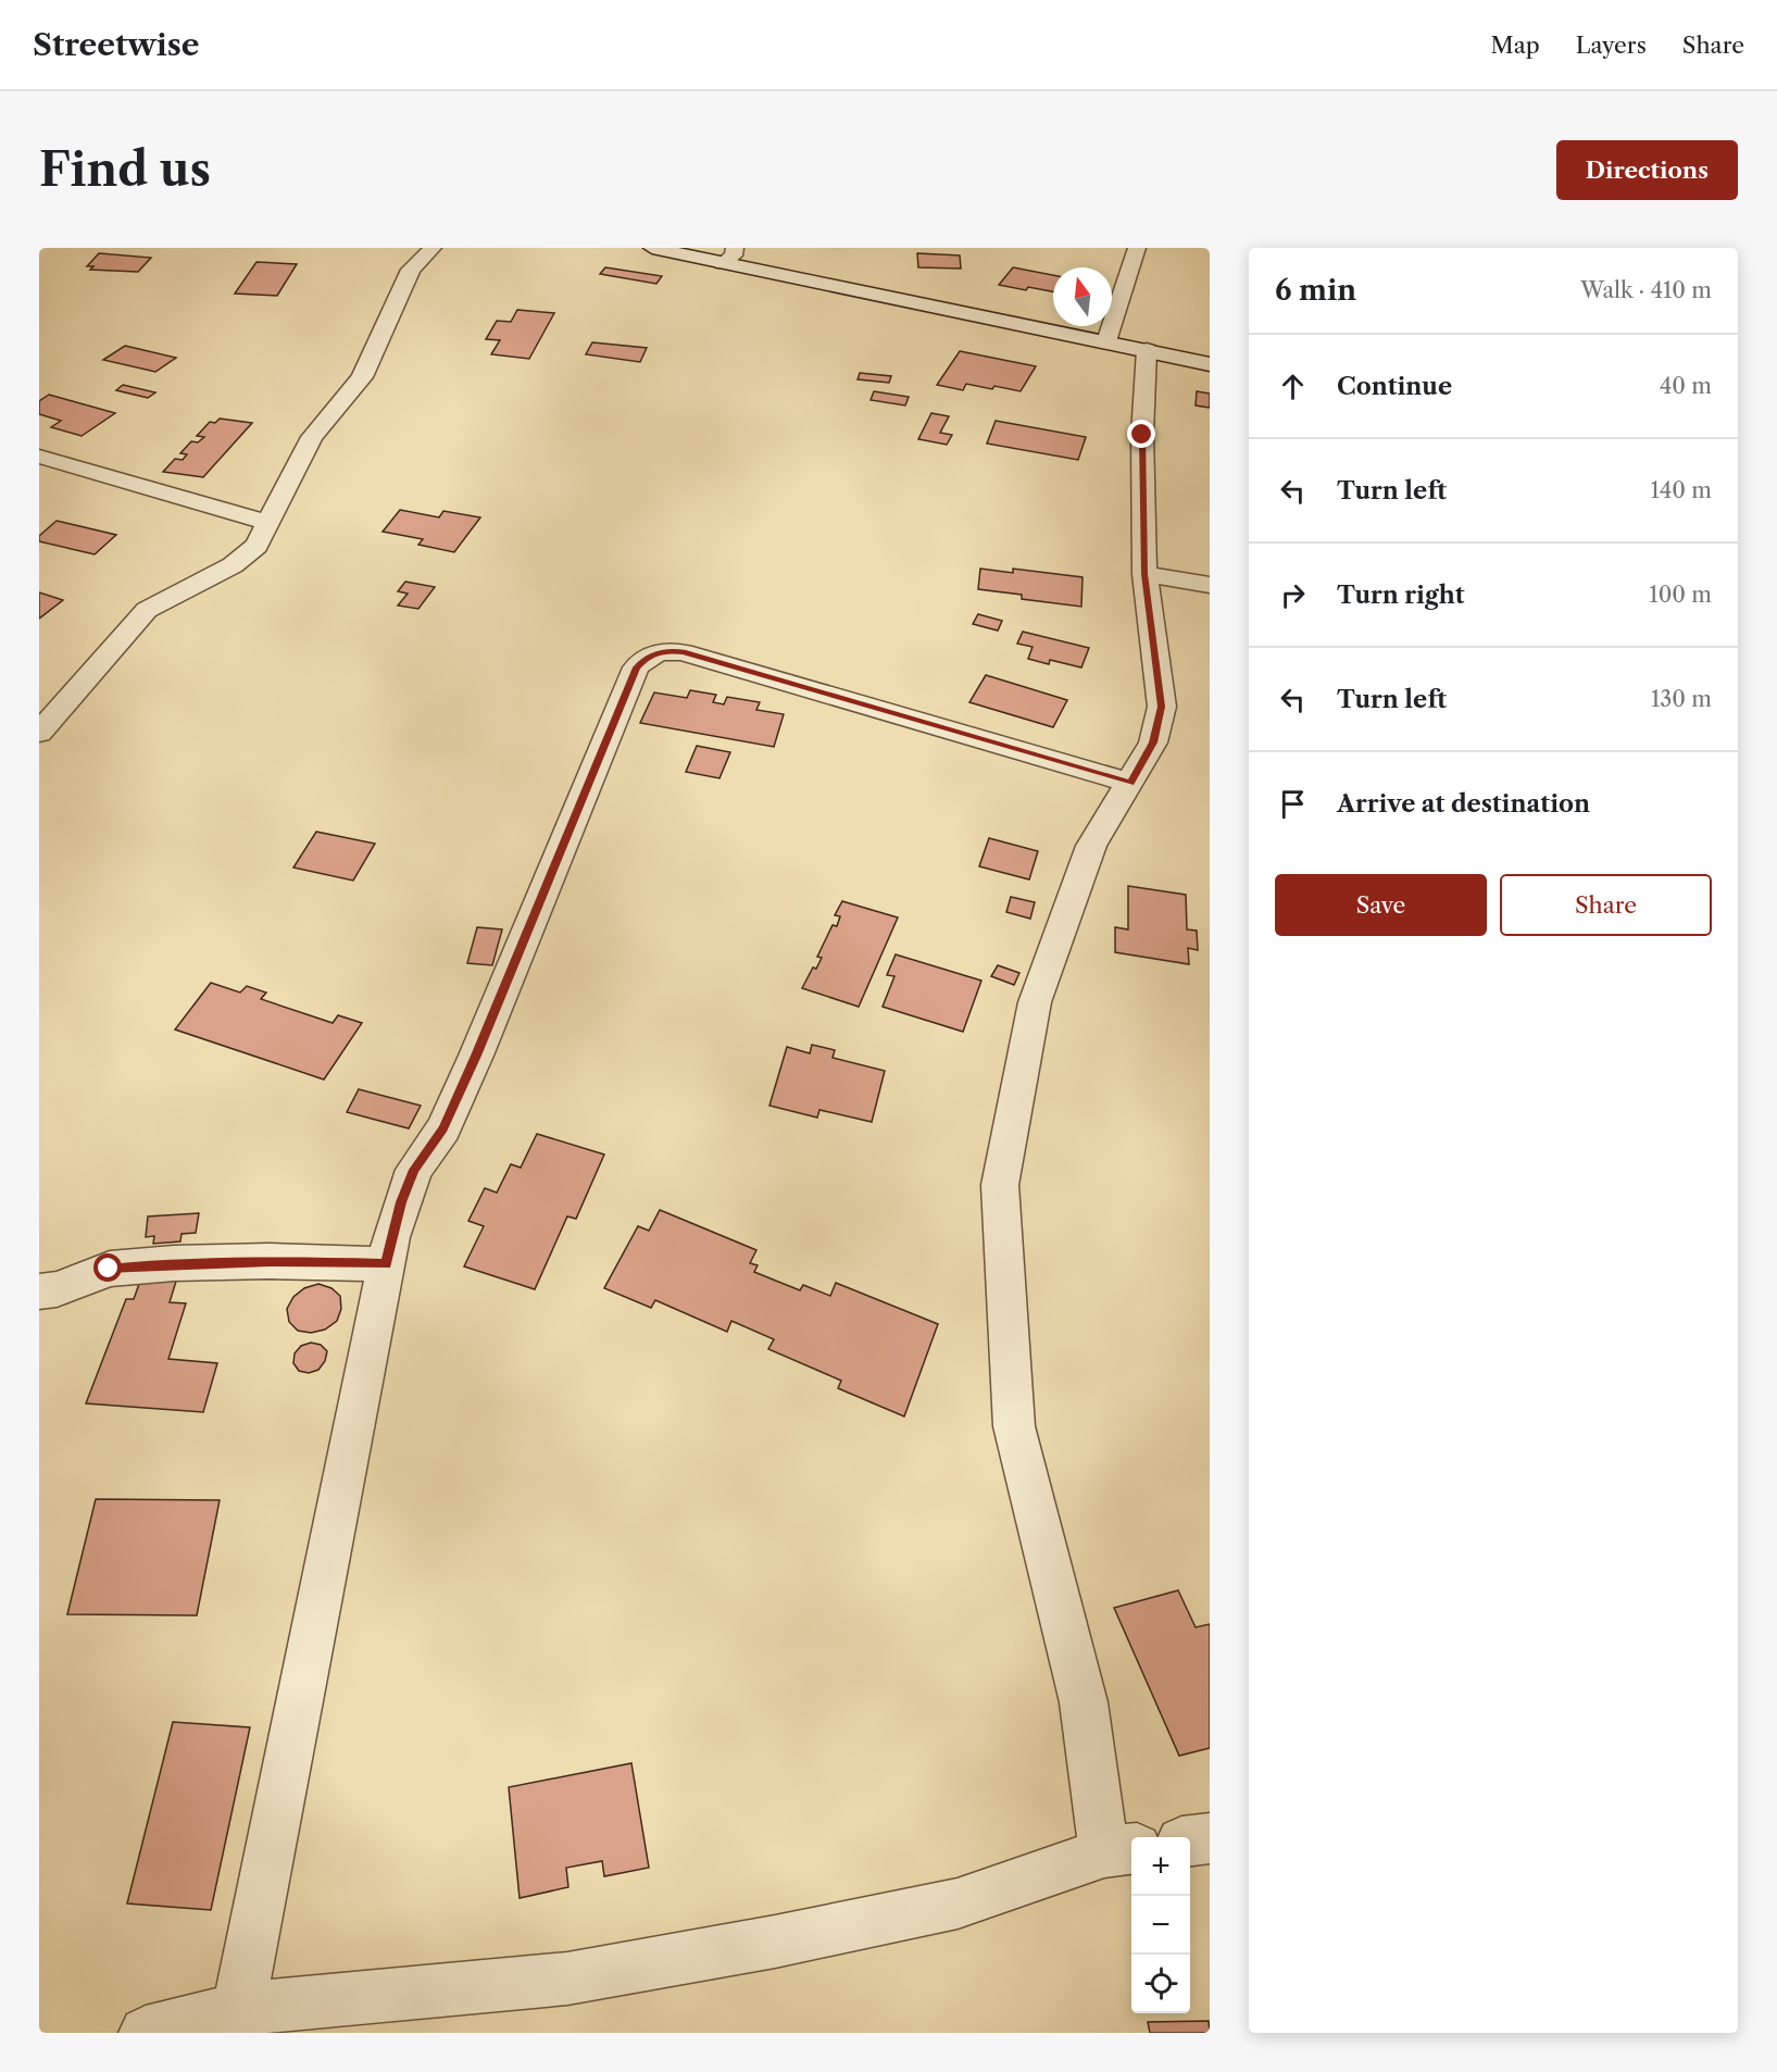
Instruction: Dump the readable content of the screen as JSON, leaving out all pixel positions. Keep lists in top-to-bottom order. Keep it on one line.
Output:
{"north":"top","page":{"header":"Streetwise","nav":["Map","Layers","Share"],"buttons":["Directions",["Save","Share"]],"title":"Find us","heading":["6 min","Walk · 410 m"],"list":[["Continue","40 m"],["Turn left","140 m"],["Turn right","100 m"],["Turn left","130 m"],"Arrive at destination"],"map_buttons":["+","−"]}}
